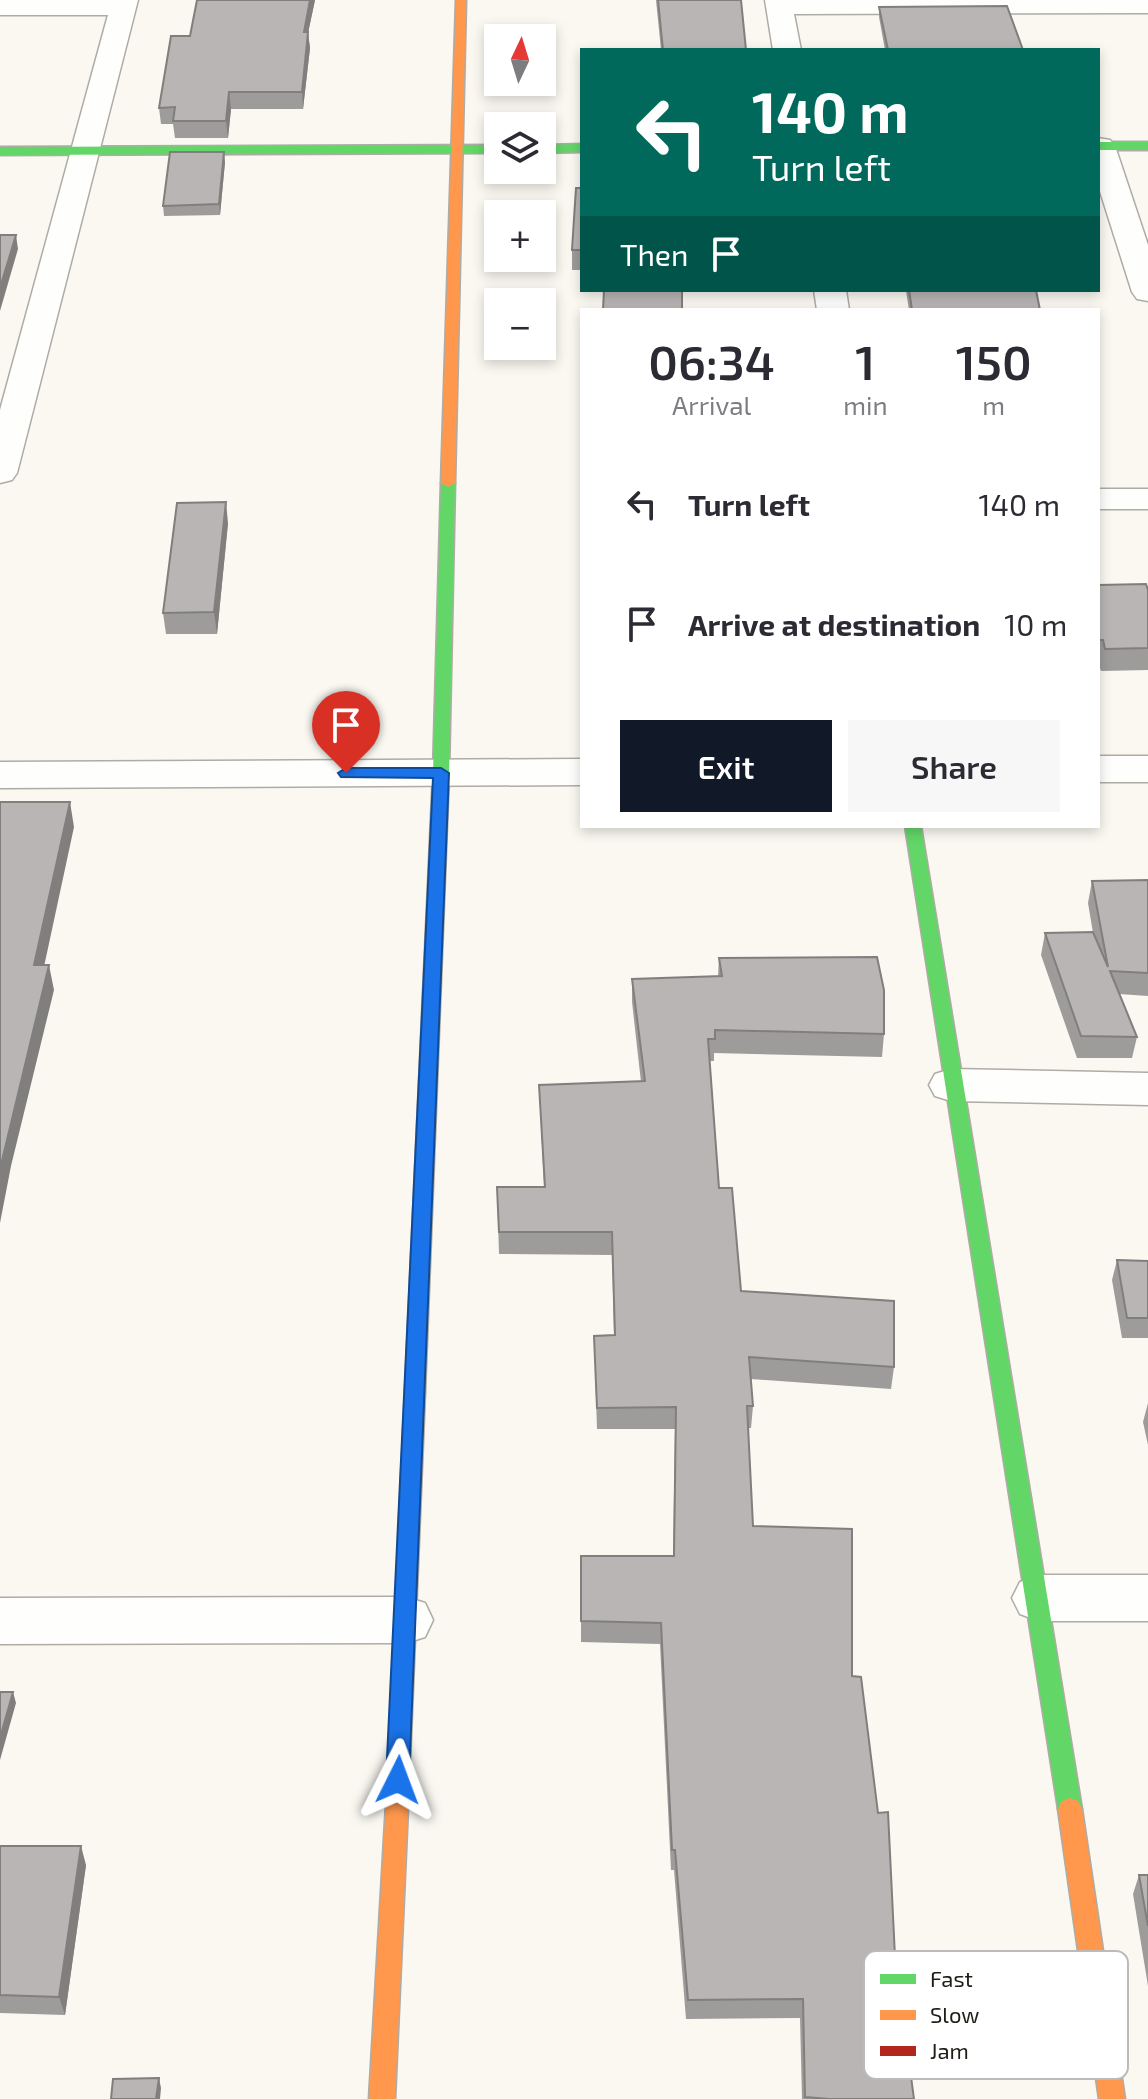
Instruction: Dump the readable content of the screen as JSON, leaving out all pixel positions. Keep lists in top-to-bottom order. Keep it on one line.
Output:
{"legend":["Fast","Slow","Jam"],"north":"top","page":{"map_buttons":["+","−"],"turn":["140 m","Turn left"],"then":"Then","eta":["06:34","Arrival","1","min","150","m"],"list":[{"name":"Turn left","value":"140 m"},{"name":"Arrive at destination","value":"10 m"}],"buttons":["Exit","Share"]}}
